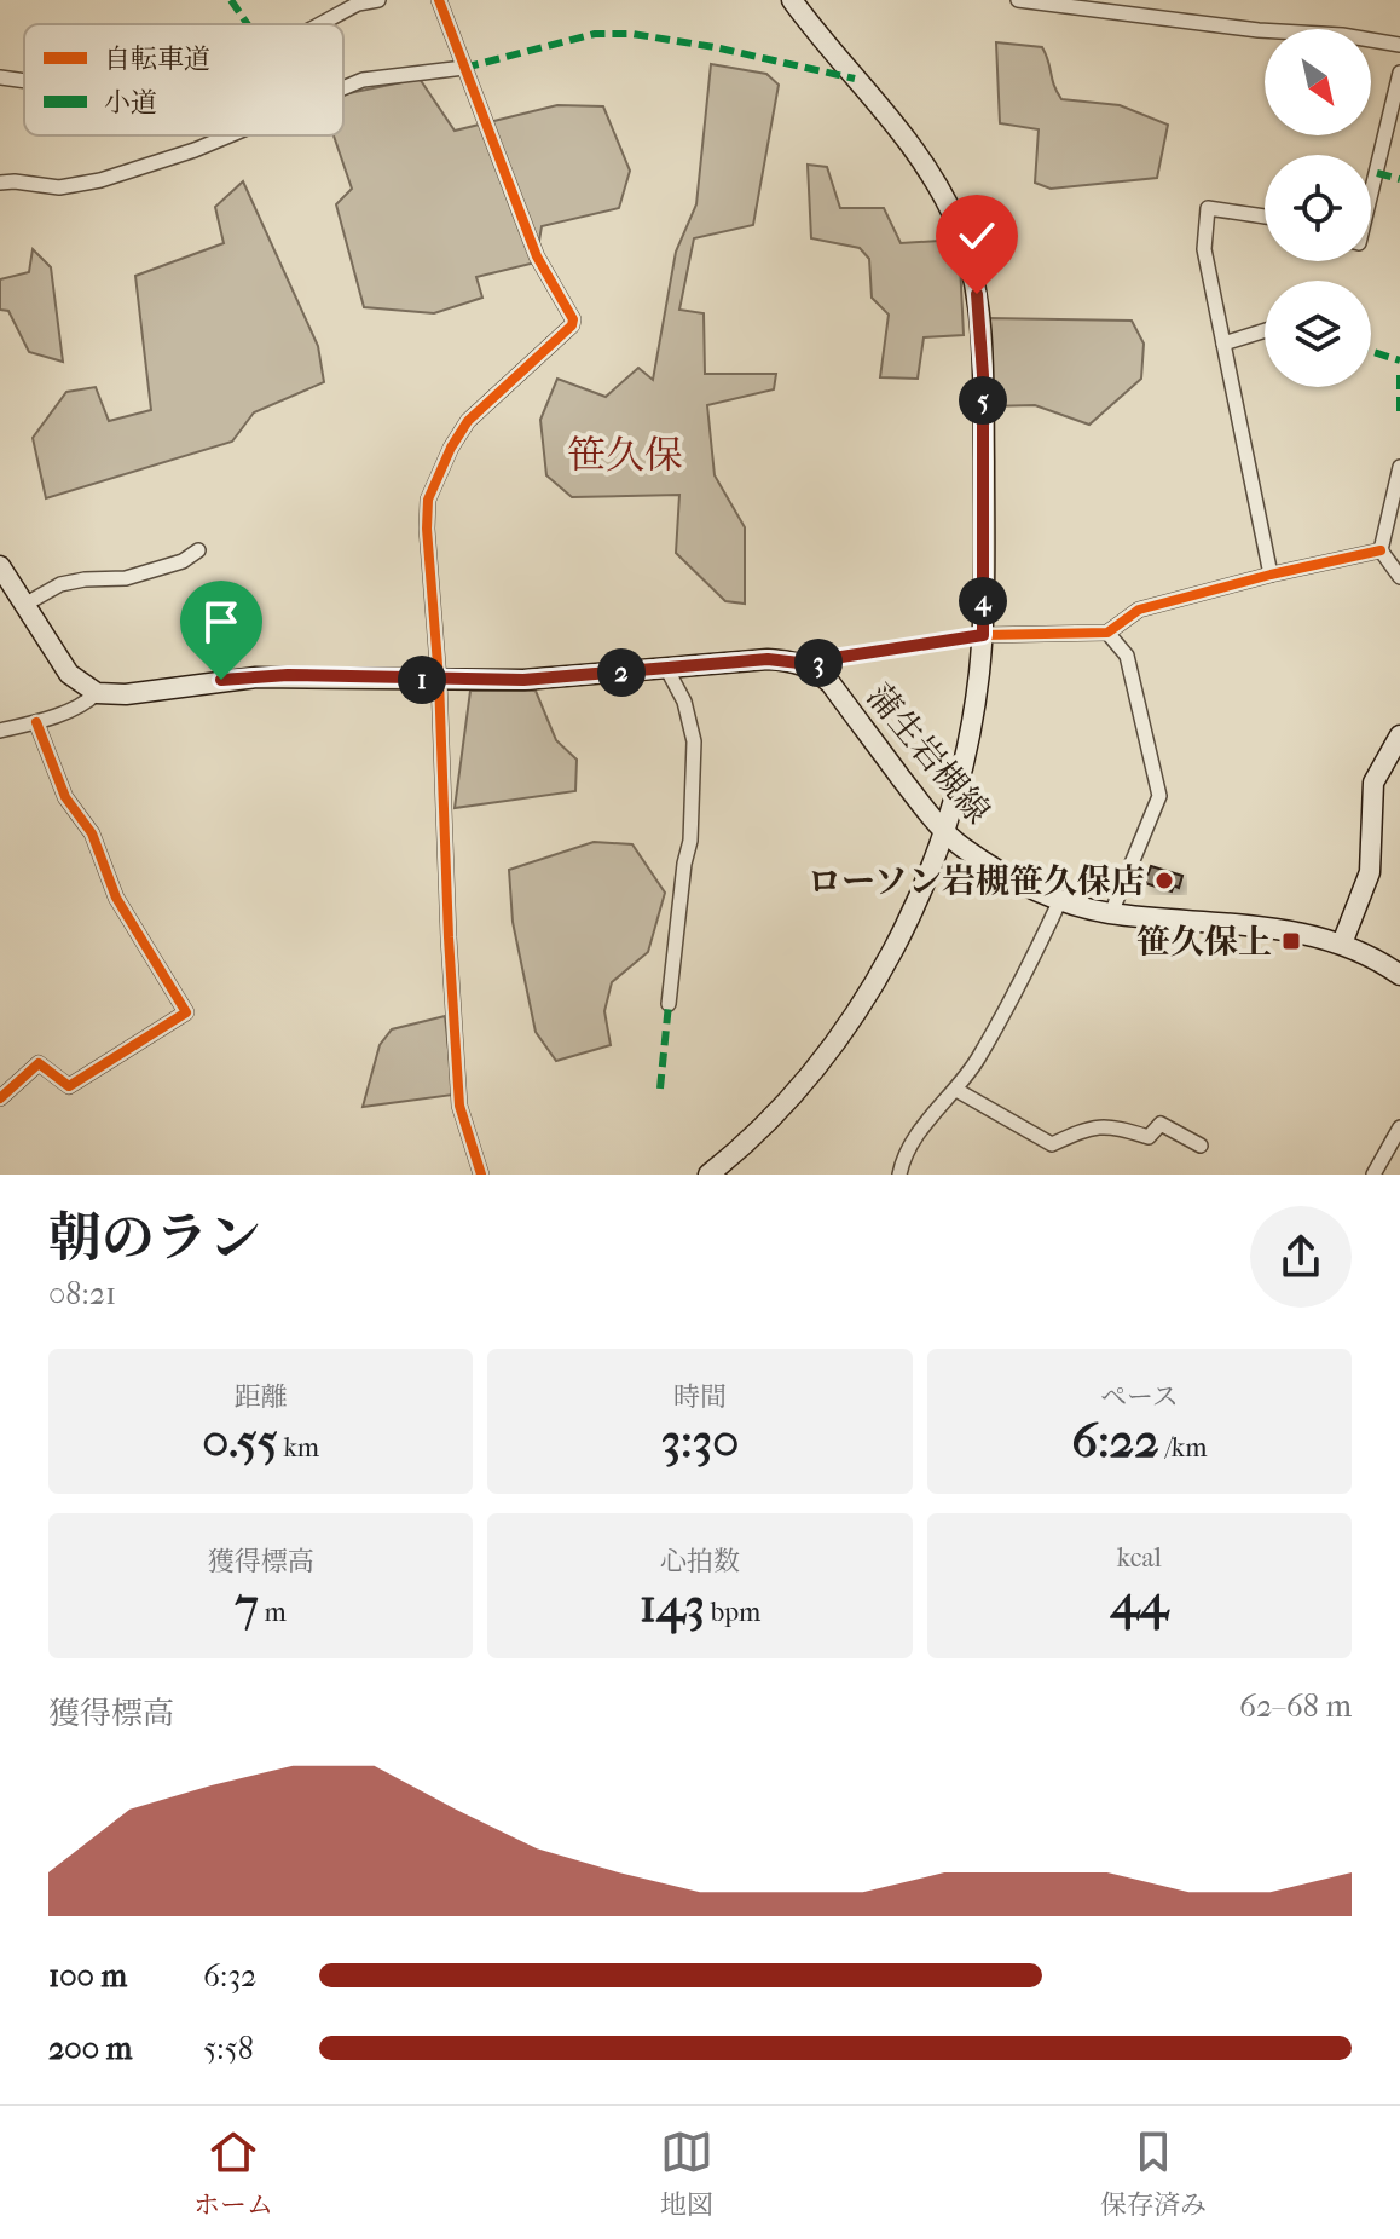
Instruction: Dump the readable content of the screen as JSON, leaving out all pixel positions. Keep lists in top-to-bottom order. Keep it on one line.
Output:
{"streets":{"main road":["蒲生岩槻線"]},"districts":["笹久保"],"places":{"other":["ローソン岩槻笹久保店"],"transit":["笹久保上"]},"legend":["自転車道","小道"],"north":"bottom right","page":{"pins":["5","4","3","2","1"],"heading":["朝のラン","08:21"],"stats":[["距離","0.55 km"],["時間","3:30"],["ペース","6:22 /km"],["獲得標高","7 m"],["心拍数","143 bpm"],["kcal","44"]],"chart":["獲得標高","62–68 m"],"list":[{"name":"100 m","note":"6:32"},{"name":"200 m","note":"5:58"}],"tabs":["ホーム","地図","保存済み"]}}
